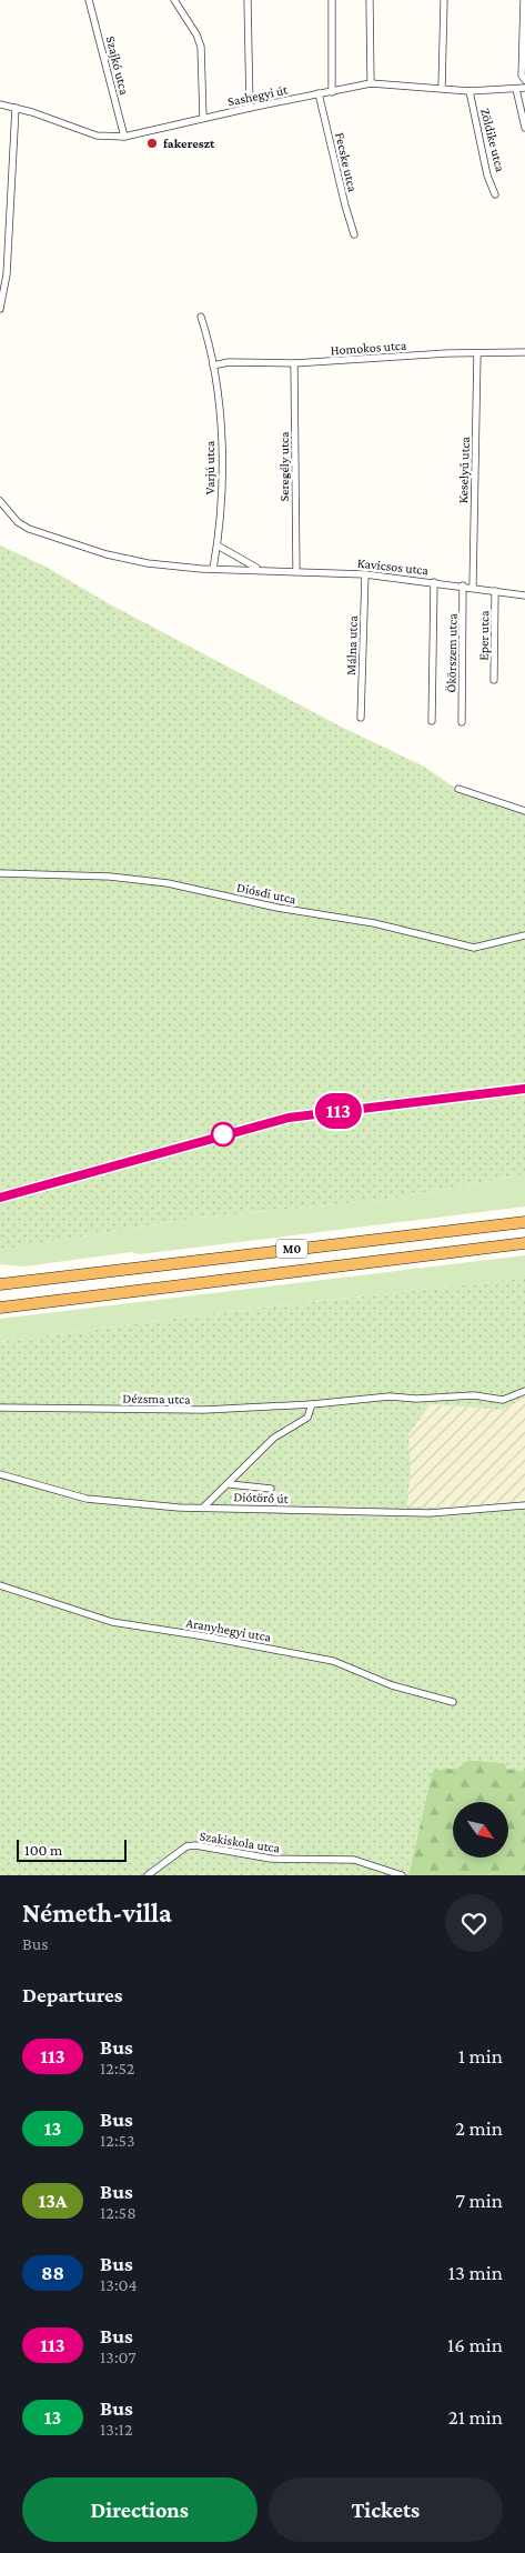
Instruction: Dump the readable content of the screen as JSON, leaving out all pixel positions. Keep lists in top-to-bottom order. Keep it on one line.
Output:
{"streets":{"highway":["M0"],"street":["Szajkó utca","Sashegyi út","Zöldike utca","Fecske utca","Homokos utca","Seregély utca","Varjú utca","Keselyű utca","Kavicsos utca","Eper utca","Málna utca","Ökörszem utca","Diósdi utca","Dézsma utca","Diótörő út","Aranyhegyi utca","Szakiskola utca"]},"crossings":[["Szajkó utca","Sashegyi út"],["Sashegyi út","Zöldike utca"],["Sashegyi út","Fecske utca"],["Homokos utca","Seregély utca"],["Homokos utca","Varjú utca"],["Homokos utca","Keselyű utca"],["Seregély utca","Kavicsos utca"],["Varjú utca","Kavicsos utca"],["Keselyű utca","Kavicsos utca"],["Kavicsos utca","Eper utca"],["Kavicsos utca","Málna utca"],["Kavicsos utca","Ökörszem utca"]],"places":["fakereszt"],"lines":["bus line 113"],"scale_bar":"100 m","north":"bottom right","page":{"on_map":"113","scale":"100 m","heading":[["Németh-villa","Bus"],"Departures"],"list":[{"mark":"113","name":"Bus","note":"12:52","value":"1 min"},{"mark":"13","name":"Bus","note":"12:53","value":"2 min"},{"mark":"13A","name":"Bus","note":"12:58","value":"7 min"},{"mark":"88","name":"Bus","note":"13:04","value":"13 min"},{"mark":"113","name":"Bus","note":"13:07","value":"16 min"},{"mark":"13","name":"Bus","note":"13:12","value":"21 min"}],"buttons":["Directions","Tickets"]}}
